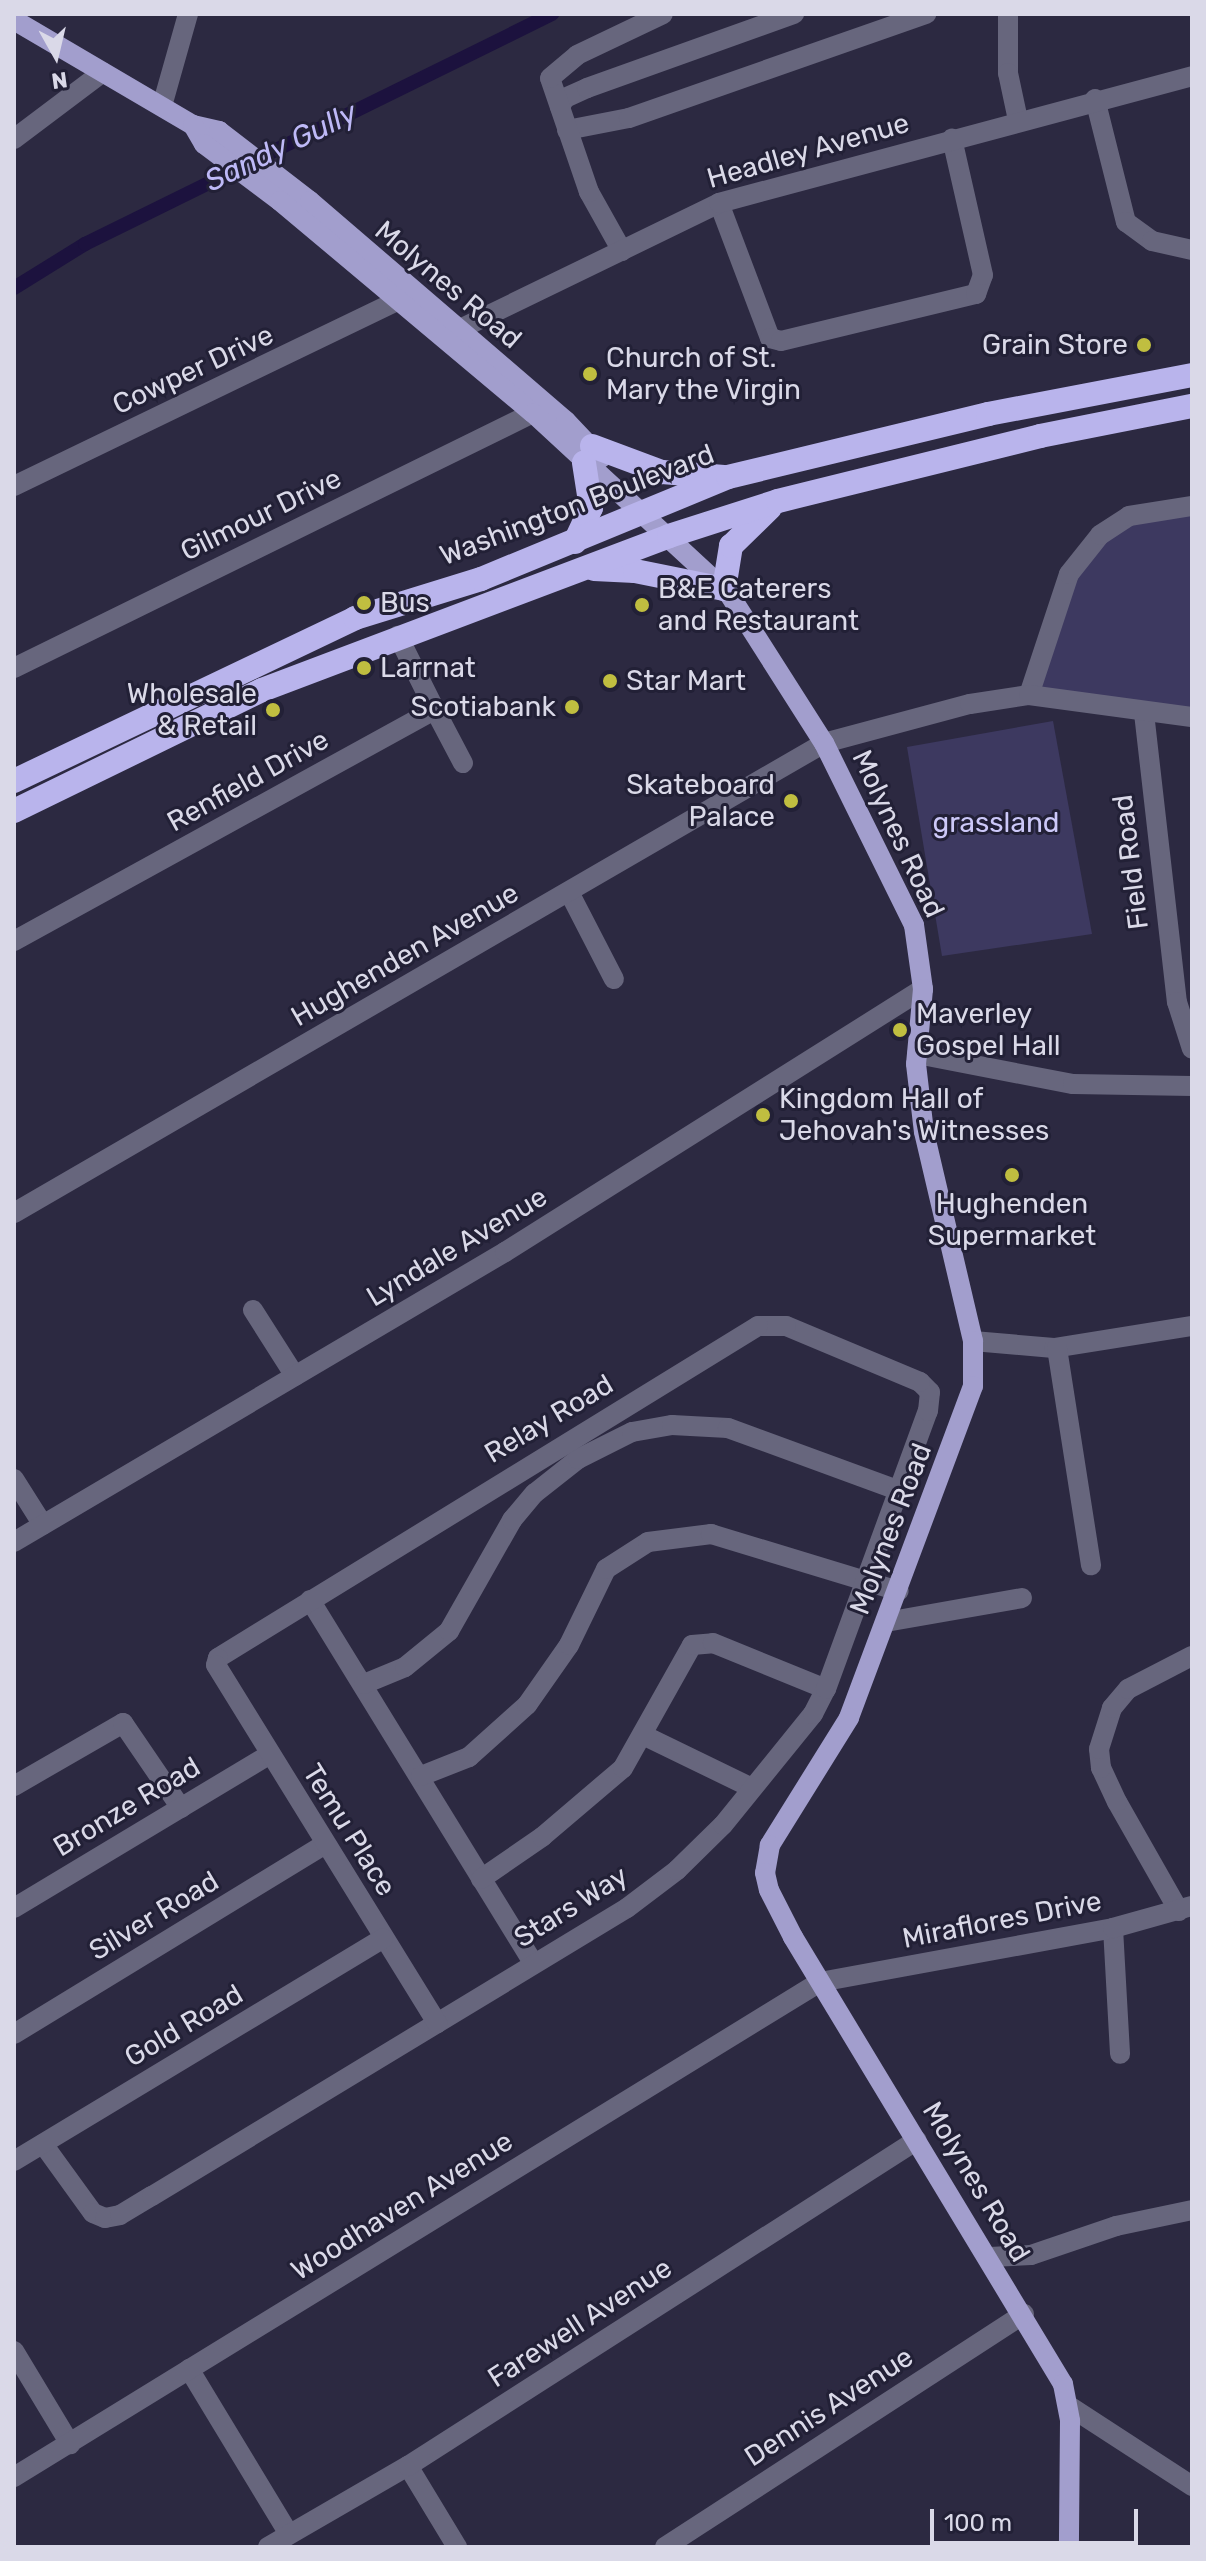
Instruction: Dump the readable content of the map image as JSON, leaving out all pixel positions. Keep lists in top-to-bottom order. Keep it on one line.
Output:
{"streets":{"highway":["Washington Boulevard"],"main road":["Molynes Road"],"street":["Headley Avenue","Cowper Drive","Gilmour Drive","Renfield Drive","Field Road","Hughenden Avenue","Lyndale Avenue","Relay Road","Bronze Road","Temu Place","Stars Way","Silver Road","Miraflores Drive","Gold Road","Woodhaven Avenue","Farewell Avenue","Dennis Avenue"]},"crossings":[["Headley Avenue","Molynes Road"],["Molynes Road","Cowper Drive"],["Molynes Road","Washington Boulevard"],["Molynes Road","Gilmour Drive"],["Molynes Road","Hughenden Avenue"],["Molynes Road","Lyndale Avenue"],["Molynes Road","Miraflores Drive"],["Molynes Road","Woodhaven Avenue"],["Molynes Road","Farewell Avenue"],["Molynes Road","Dennis Avenue"],["Field Road","Hughenden Avenue"],["Relay Road","Temu Place"],["Relay Road","Stars Way"],["Bronze Road","Temu Place"],["Temu Place","Stars Way"],["Temu Place","Silver Road"],["Temu Place","Gold Road"],["Stars Way","Gold Road"],["Miraflores Drive","Woodhaven Avenue"]],"water":["Sandy Gully"],"parks":["grassland"],"places":["Grain Store","Church of St. Mary the Virgin","Bus","B&E Caterers and Restaurant","Larrnat","Star Mart","Scotiabank","Wholesale & Retail","Skateboard Palace","Maverley Gospel Hall","Kingdom Hall of Jehovah's Witnesses","Hughenden Supermarket"],"scale_bar":"100 m","north":"bottom"}
